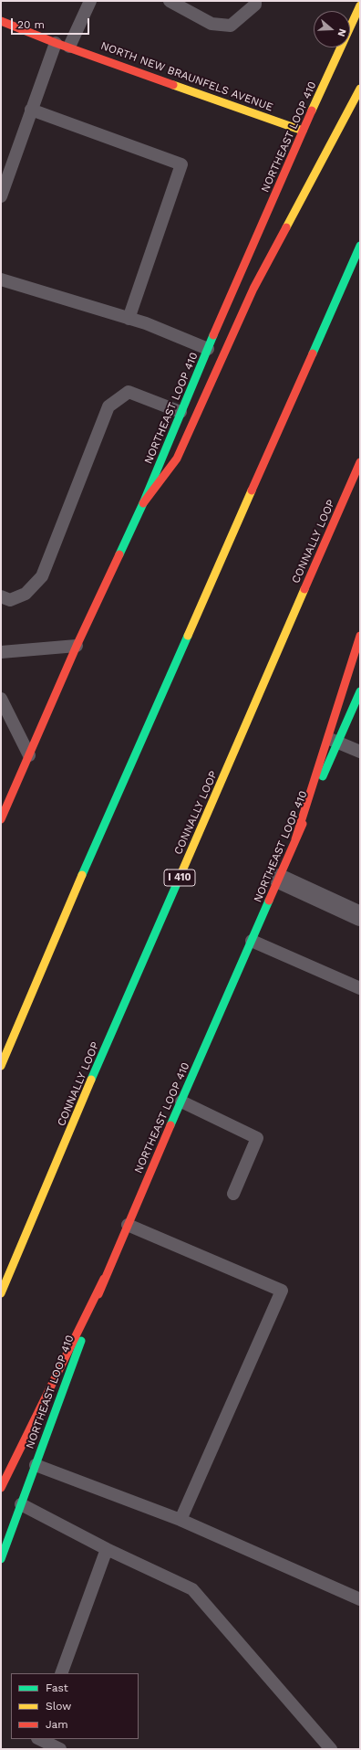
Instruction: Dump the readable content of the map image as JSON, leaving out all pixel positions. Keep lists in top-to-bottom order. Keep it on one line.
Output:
{"streets":{"main road":["NORTH NEW BRAUNFELS AVENUE","NORTHEAST LOOP 410","CONNALLY LOOP","I 410"]},"crossings":[["NORTH NEW BRAUNFELS AVENUE","NORTHEAST LOOP 410"]],"legend":["Fast","Slow","Jam"],"scale_bar":"20 m","north":"right"}
